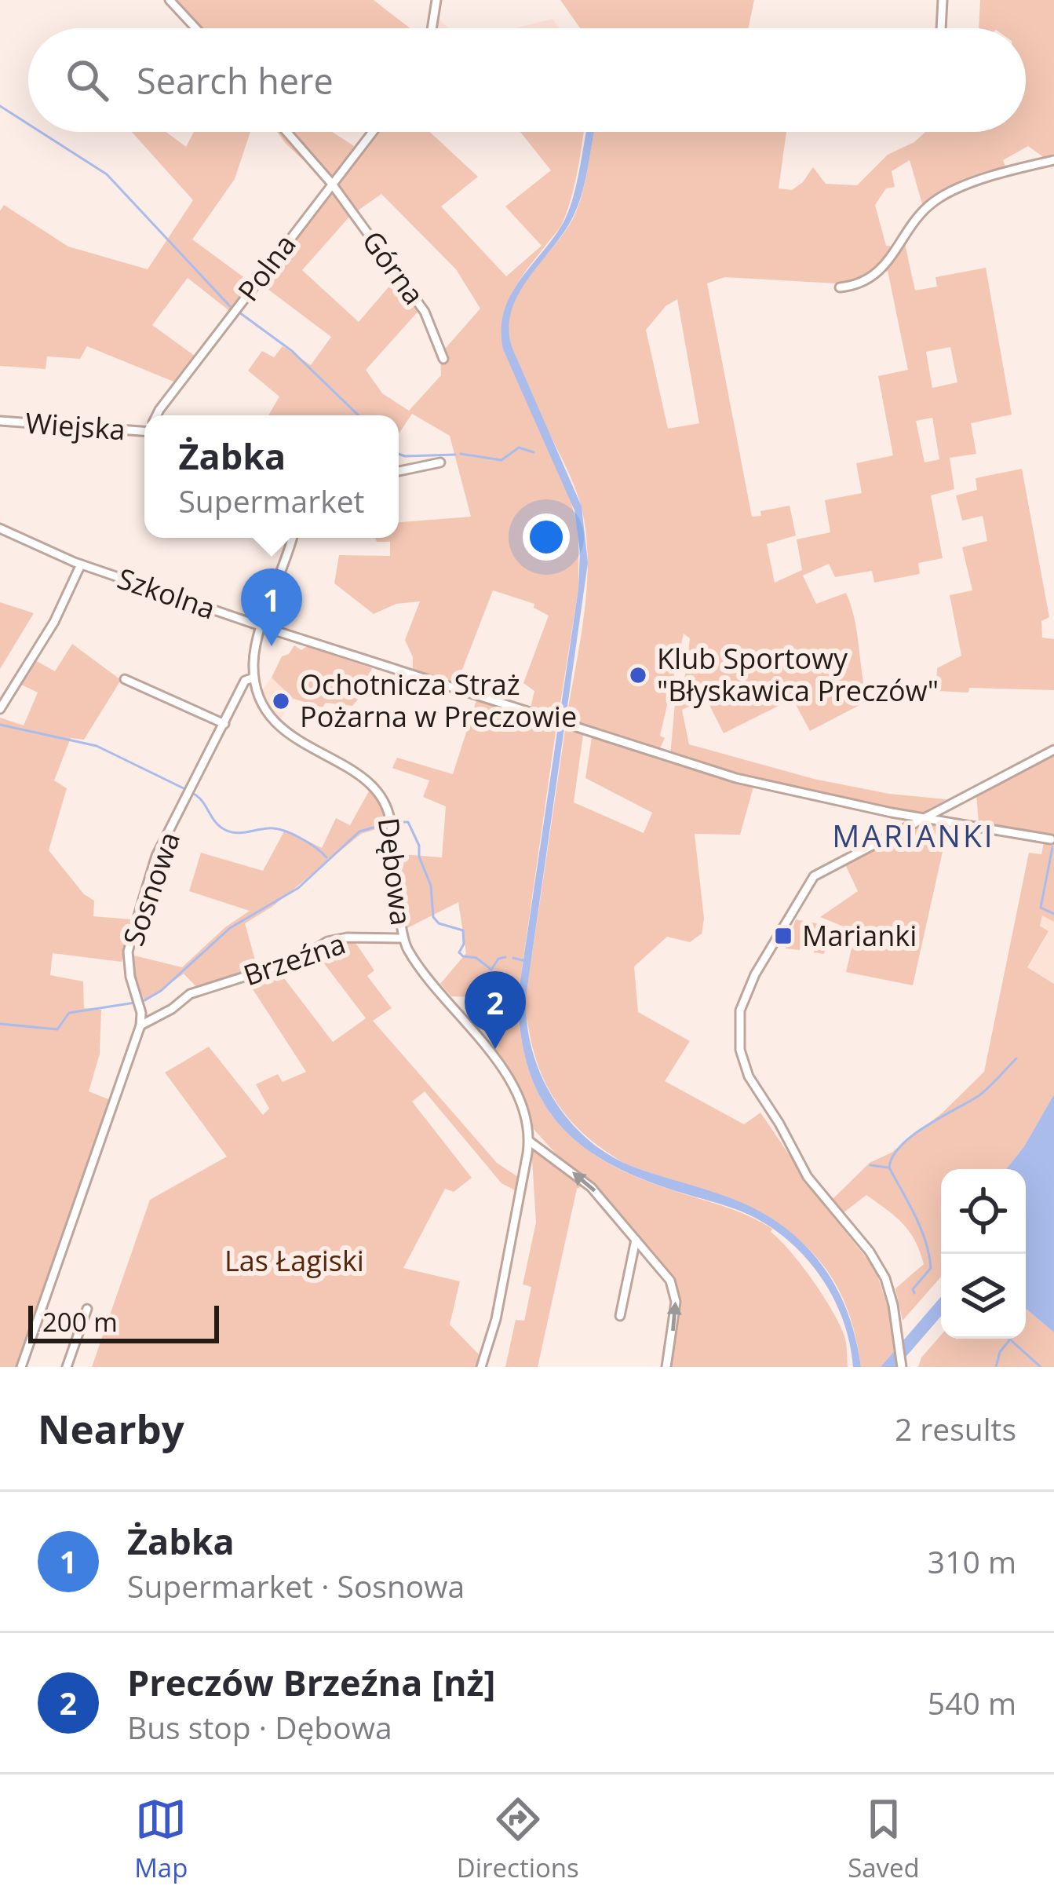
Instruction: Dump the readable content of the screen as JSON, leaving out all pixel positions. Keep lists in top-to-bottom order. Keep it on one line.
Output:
{"streets":{"street":["Polna","Górna","Wiejska","Szkolna","Dębowa","Sosnowa","Brzeźna"]},"crossings":[["Polna","Górna"],["Szkolna","Sosnowa"],["Dębowa","Sosnowa"],["Dębowa","Brzeźna"],["Sosnowa","Brzeźna"]],"districts":["MARIANKI"],"parks":["Las Łagiski"],"places":{"other":["Klub Sportowy \"Błyskawica Preczów\"","Ochotnicza Straż Pożarna w Preczowie"],"transit":["Marianki"]},"scale_bar":"200 m","page":{"search":"Search here","popup":["Żabka","Supermarket"],"pins":["1","2"],"scale":"200 m","heading":["Nearby","2 results"],"list":[{"mark":"1","name":"Żabka","note":"Supermarket · Sosnowa","value":"310 m"},{"mark":"2","name":"Preczów Brzeźna [nż]","note":"Bus stop · Dębowa","value":"540 m"}],"nav":["Map","Directions","Saved"]}}
